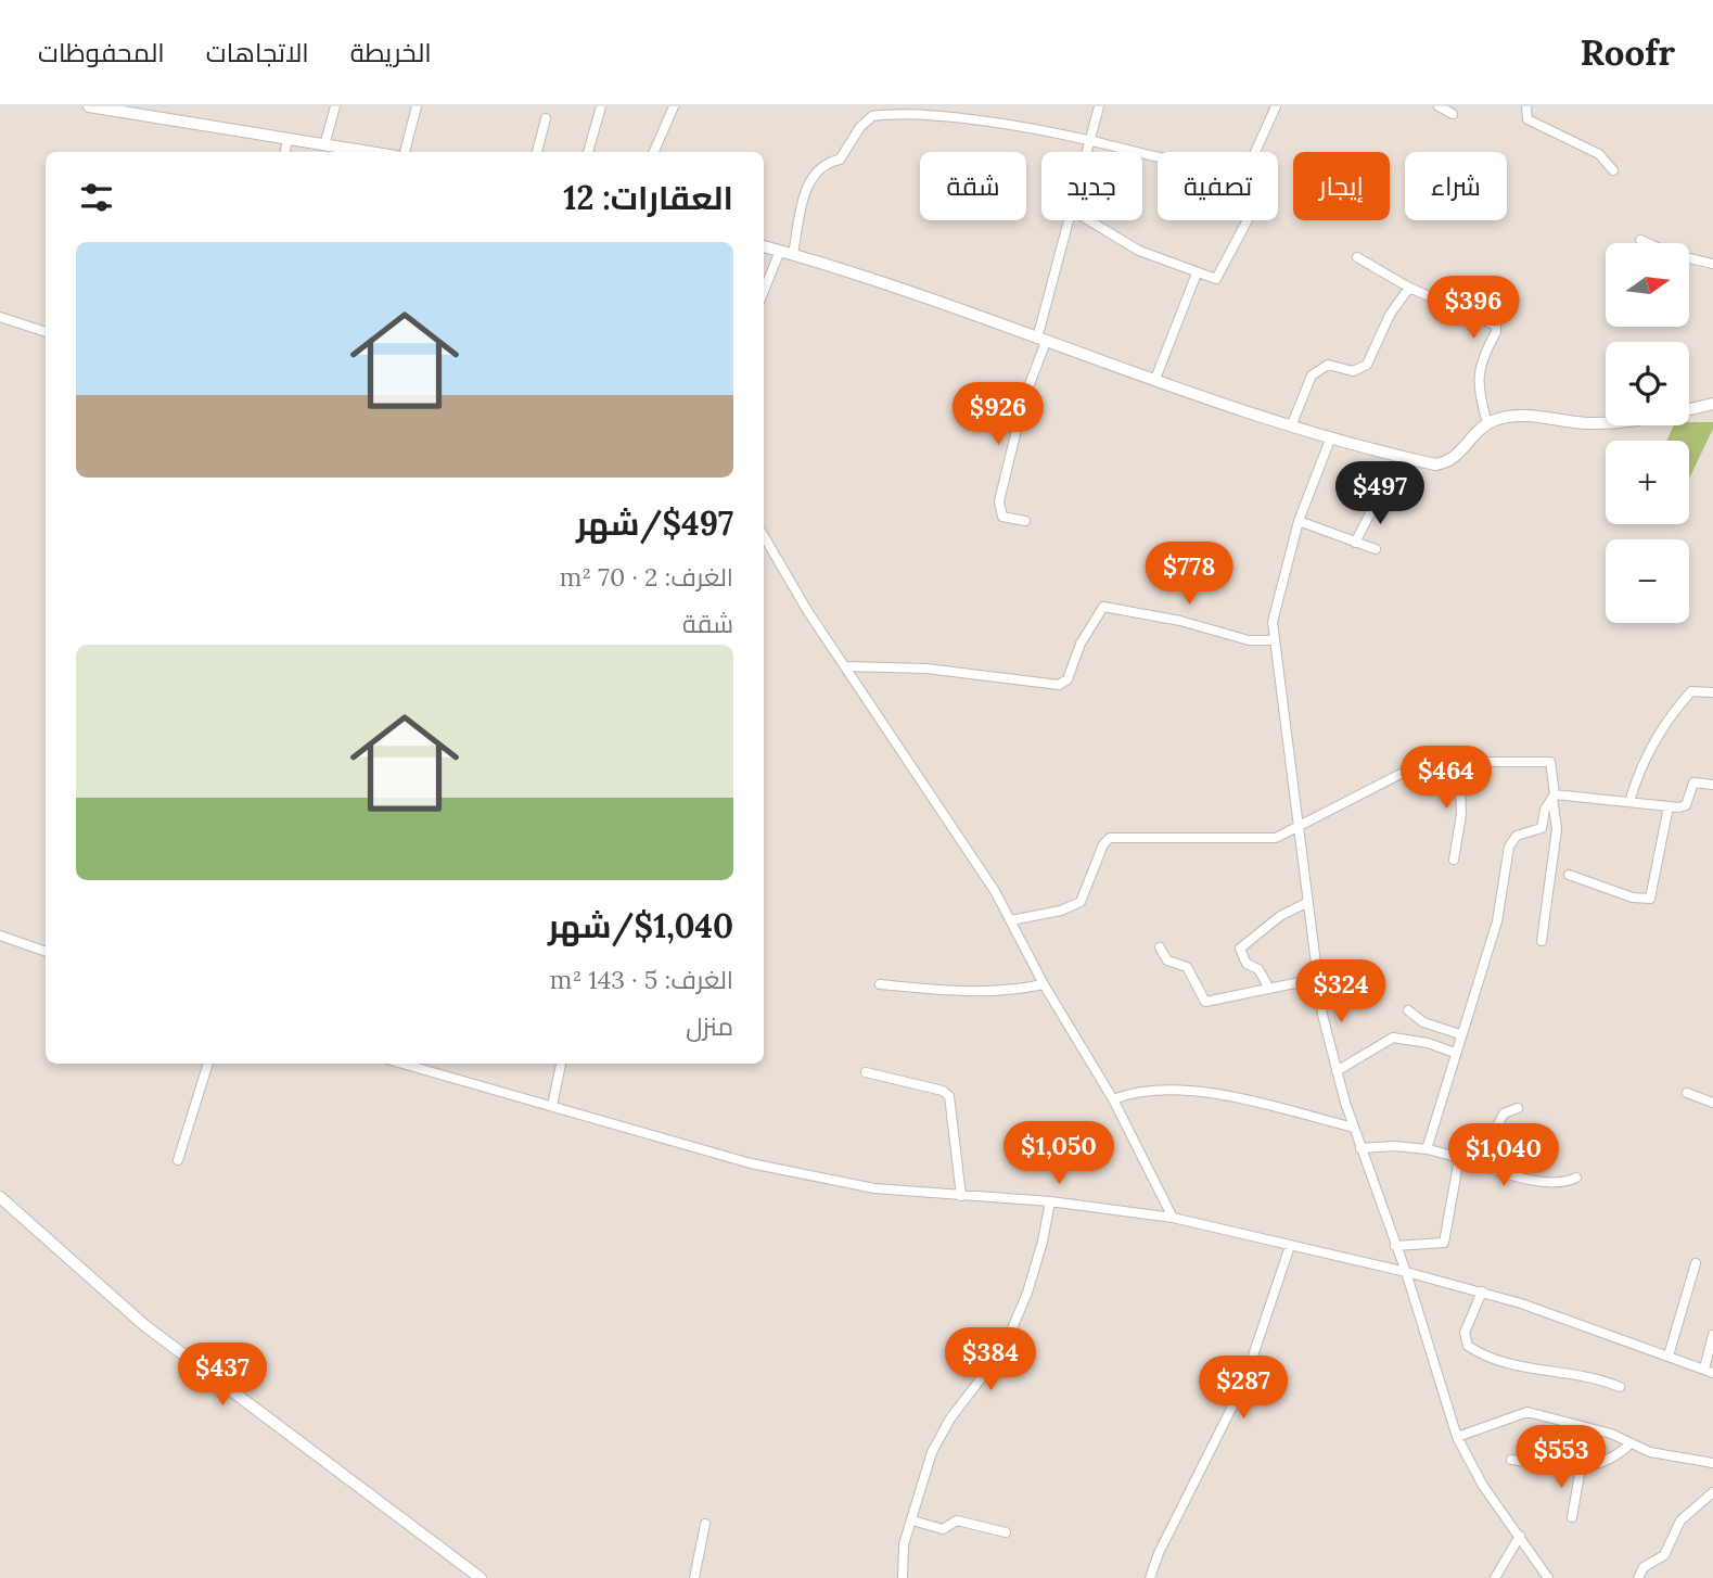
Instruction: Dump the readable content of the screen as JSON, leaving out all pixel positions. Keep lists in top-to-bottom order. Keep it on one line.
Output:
{"north":"right","page":{"header":"Roofr","nav":["الخريطة","الاتجاهات","المحفوظات"],"chip":["شراء","إيجار","تصفية","جديد","شقة"],"heading":"العقارات: 12","map_buttons":["+","−"],"list":[{"name":"$497/شهر","note":"الغرف: 2 · 70 m² · شقة"},{"name":"$1,040/شهر","note":"الغرف: 5 · 143 m² · منزل"}],"price":["$396","$926","$497","$778","$464","$324","$1,050","$1,040","$384","$437","$287","$553"]}}
